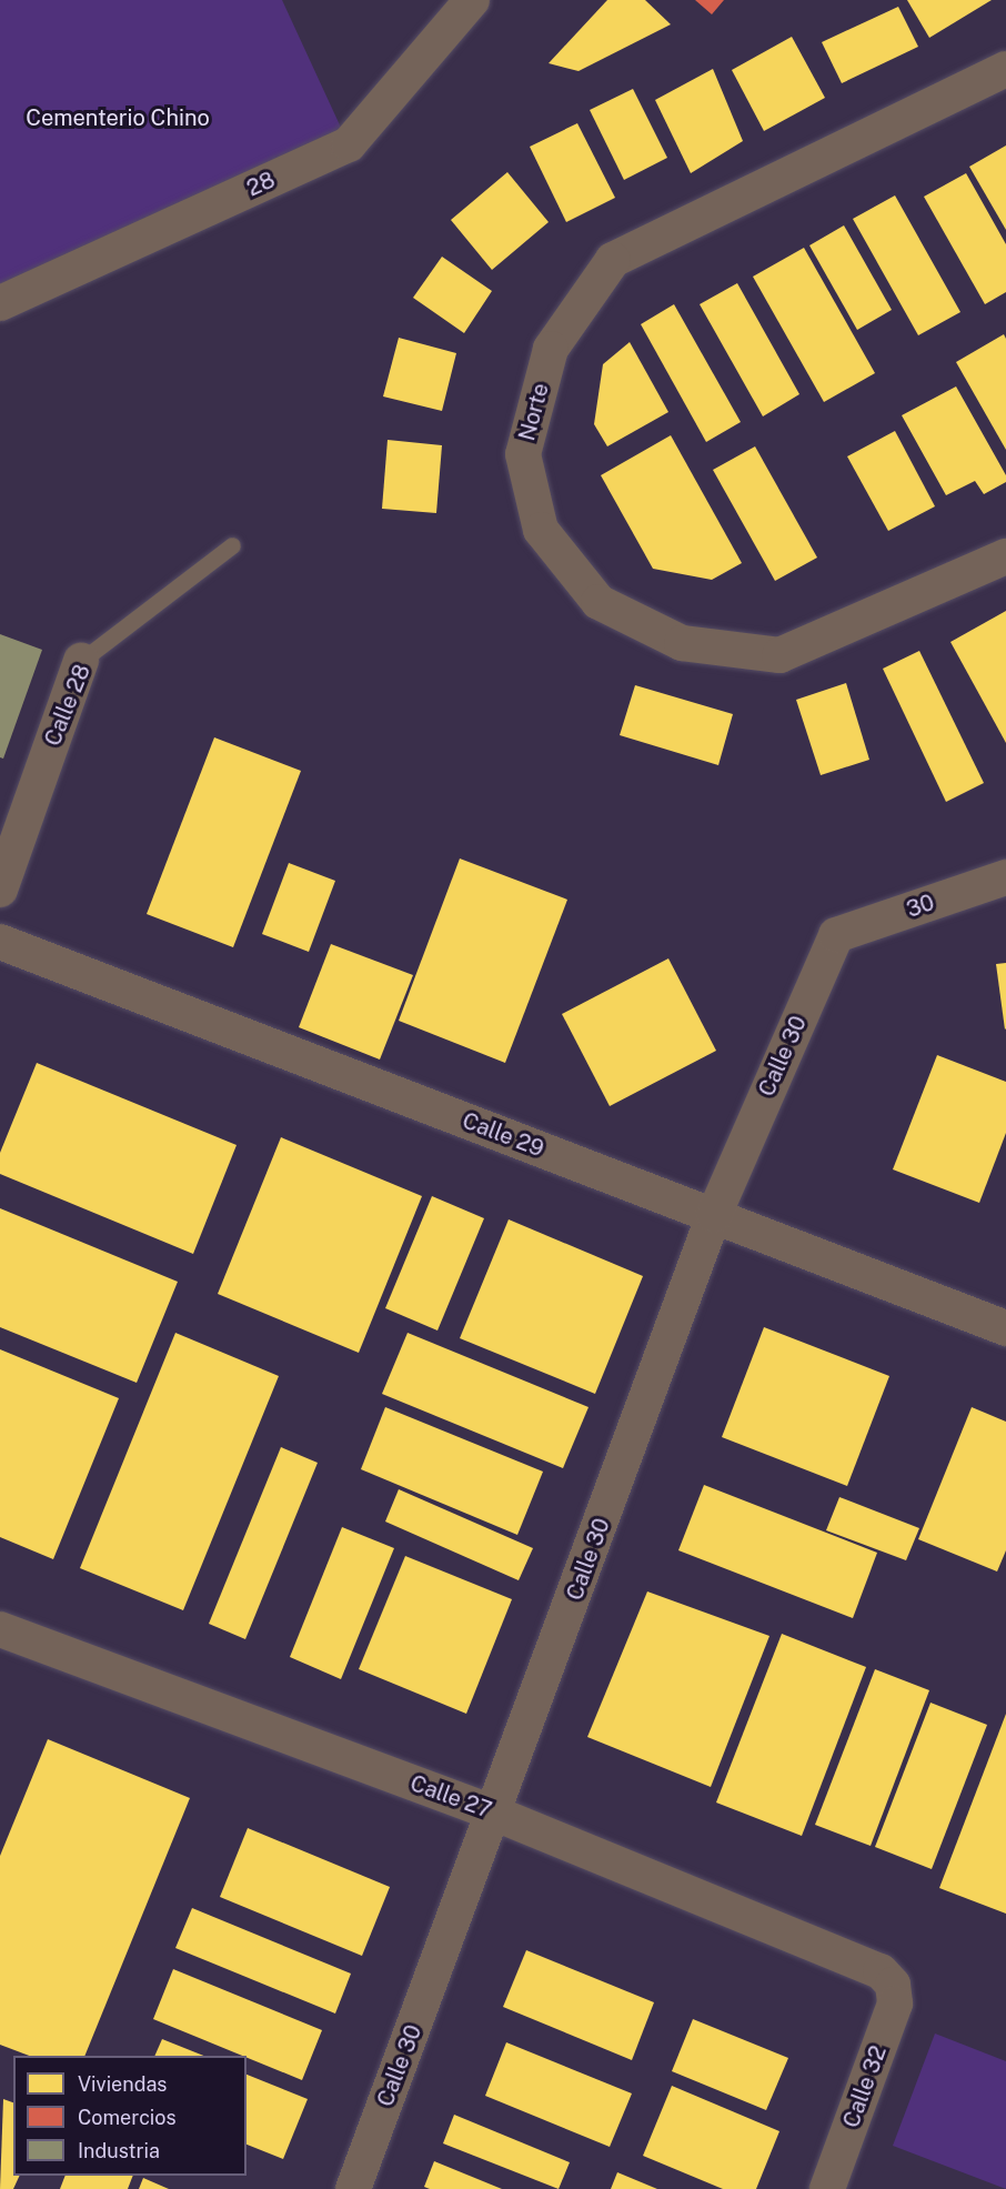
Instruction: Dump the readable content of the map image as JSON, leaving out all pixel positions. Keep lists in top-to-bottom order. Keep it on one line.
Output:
{"streets":{"street":["28","Norte","Calle 28","30","Calle 30","Calle 29","Calle 27","Calle 32"]},"crossings":[["30","Calle 30"],["Calle 30","Calle 29"],["Calle 30","Calle 27"],["Calle 27","Calle 32"]],"parks":["Cementerio Chino"],"legend":["Viviendas","Comercios","Industria"]}
